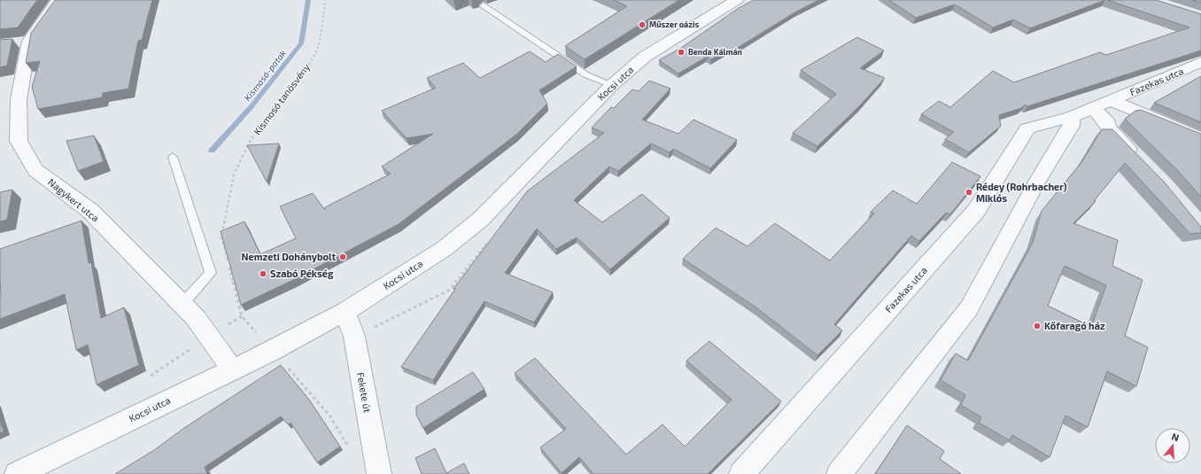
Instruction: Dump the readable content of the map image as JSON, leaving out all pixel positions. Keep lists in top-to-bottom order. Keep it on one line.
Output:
{"streets":{"street":["Fazekas utca","Kocsi utca","Nagykert utca","Fekete út"],"path":["Kismosó tanösvény"]},"crossings":[["Kocsi utca","Nagykert utca"],["Kocsi utca","Fekete út"]],"water":["Kismosó-patak"],"places":["Műszer oázis","Benda Kálmán","Rédey (Rohrbacher) Miklós","Nemzeti Dohánybolt","Szabó Pékség","Kőfaragó ház"],"north":"top"}
